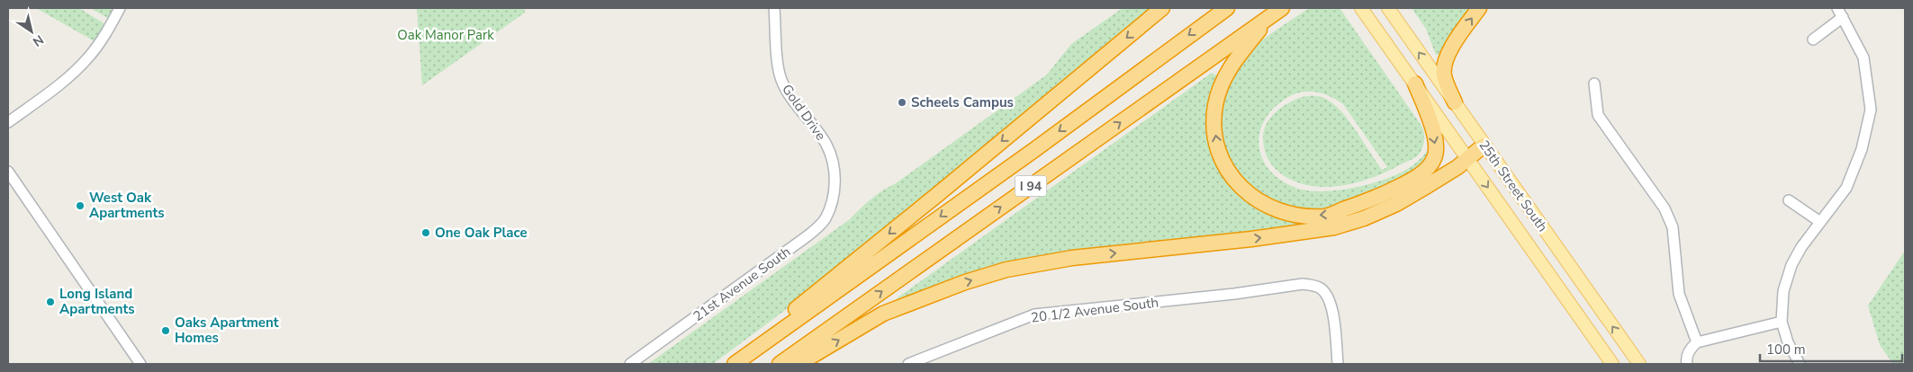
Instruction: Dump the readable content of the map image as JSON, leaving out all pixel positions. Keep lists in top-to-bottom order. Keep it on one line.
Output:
{"streets":{"highway":["I 94"],"main road":["25th Street South"],"street":["Gold Drive","21st Avenue South","20 1/2 Avenue South"]},"crossings":[["Gold Drive","21st Avenue South"]],"parks":["Oak Manor Park"],"places":["Scheels Campus","West Oak Apartments","One Oak Place","Long Island Apartments","Oaks Apartment Homes"],"scale_bar":"100 m","north":"bottom right"}
